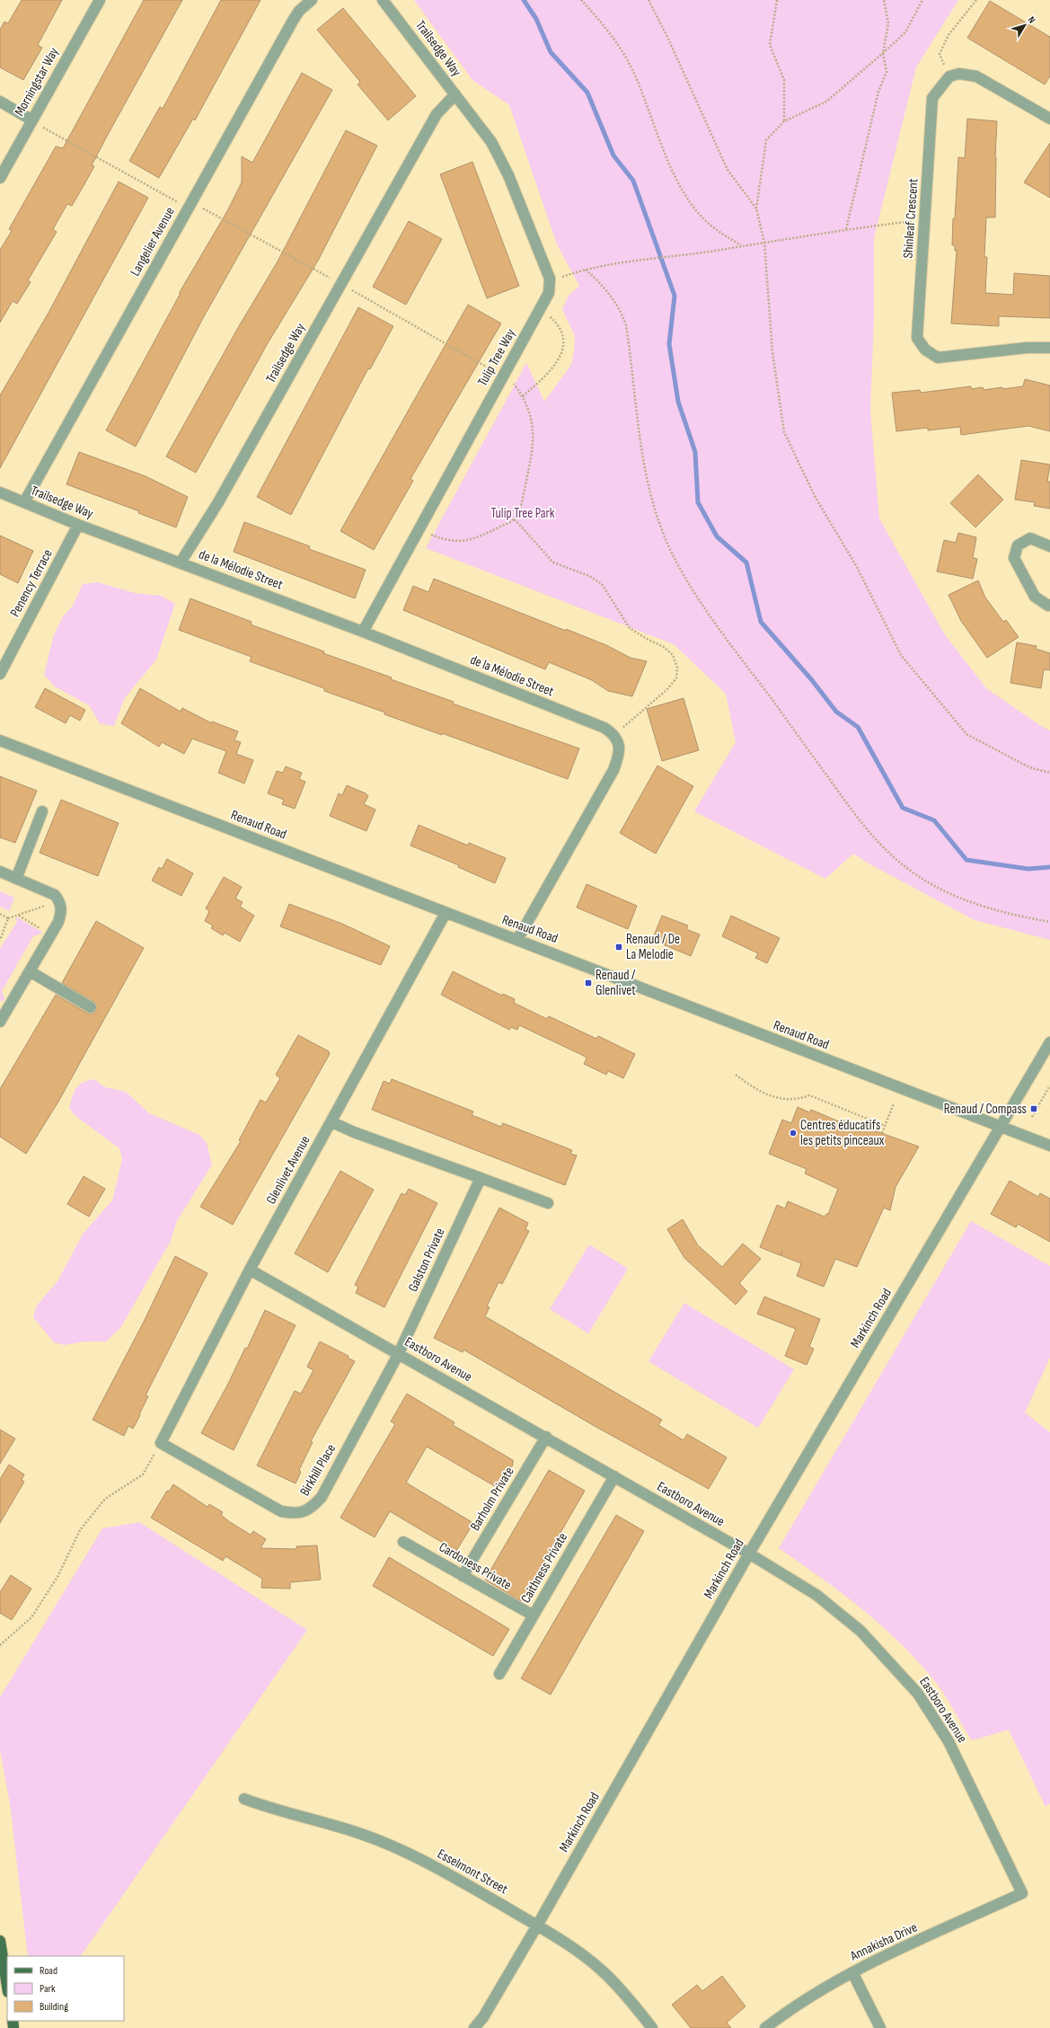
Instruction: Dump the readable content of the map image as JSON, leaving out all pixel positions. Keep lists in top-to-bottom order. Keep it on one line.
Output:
{"streets":{"street":["Trailsedge Way","Morningstar Way","Shinleaf Crescent","Langelier Avenue","Tulip Tree Way","de la Mélodie Street","Penency Terrace","Renaud Road","Glenlivet Avenue","Galston Private","Markinch Road","Eastboro Avenue","Birkhill Place","Barholm Private","Cardoness Private","Caithness Private","Esselmont Street","Annakisha Drive"]},"crossings":[["Trailsedge Way","Langelier Avenue"],["Trailsedge Way","de la Mélodie Street"],["Trailsedge Way","Penency Terrace"],["Tulip Tree Way","de la Mélodie Street"],["de la Mélodie Street","Renaud Road"],["Renaud Road","Glenlivet Avenue"],["Renaud Road","Markinch Road"],["Glenlivet Avenue","Eastboro Avenue"],["Glenlivet Avenue","Birkhill Place"],["Galston Private","Eastboro Avenue"],["Galston Private","Birkhill Place"],["Markinch Road","Eastboro Avenue"],["Markinch Road","Esselmont Street"],["Eastboro Avenue","Birkhill Place"],["Eastboro Avenue","Barholm Private"],["Eastboro Avenue","Caithness Private"],["Eastboro Avenue","Annakisha Drive"],["Barholm Private","Cardoness Private"],["Cardoness Private","Caithness Private"]],"parks":["Tulip Tree Park"],"places":{"transit":["Renaud / De La Melodie","Renaud / Glenlivet","Renaud / Compass"],"other":["Centres éducatifs les petits pinceaux"]},"legend":["Road","Park","Building"],"north":"top right"}
